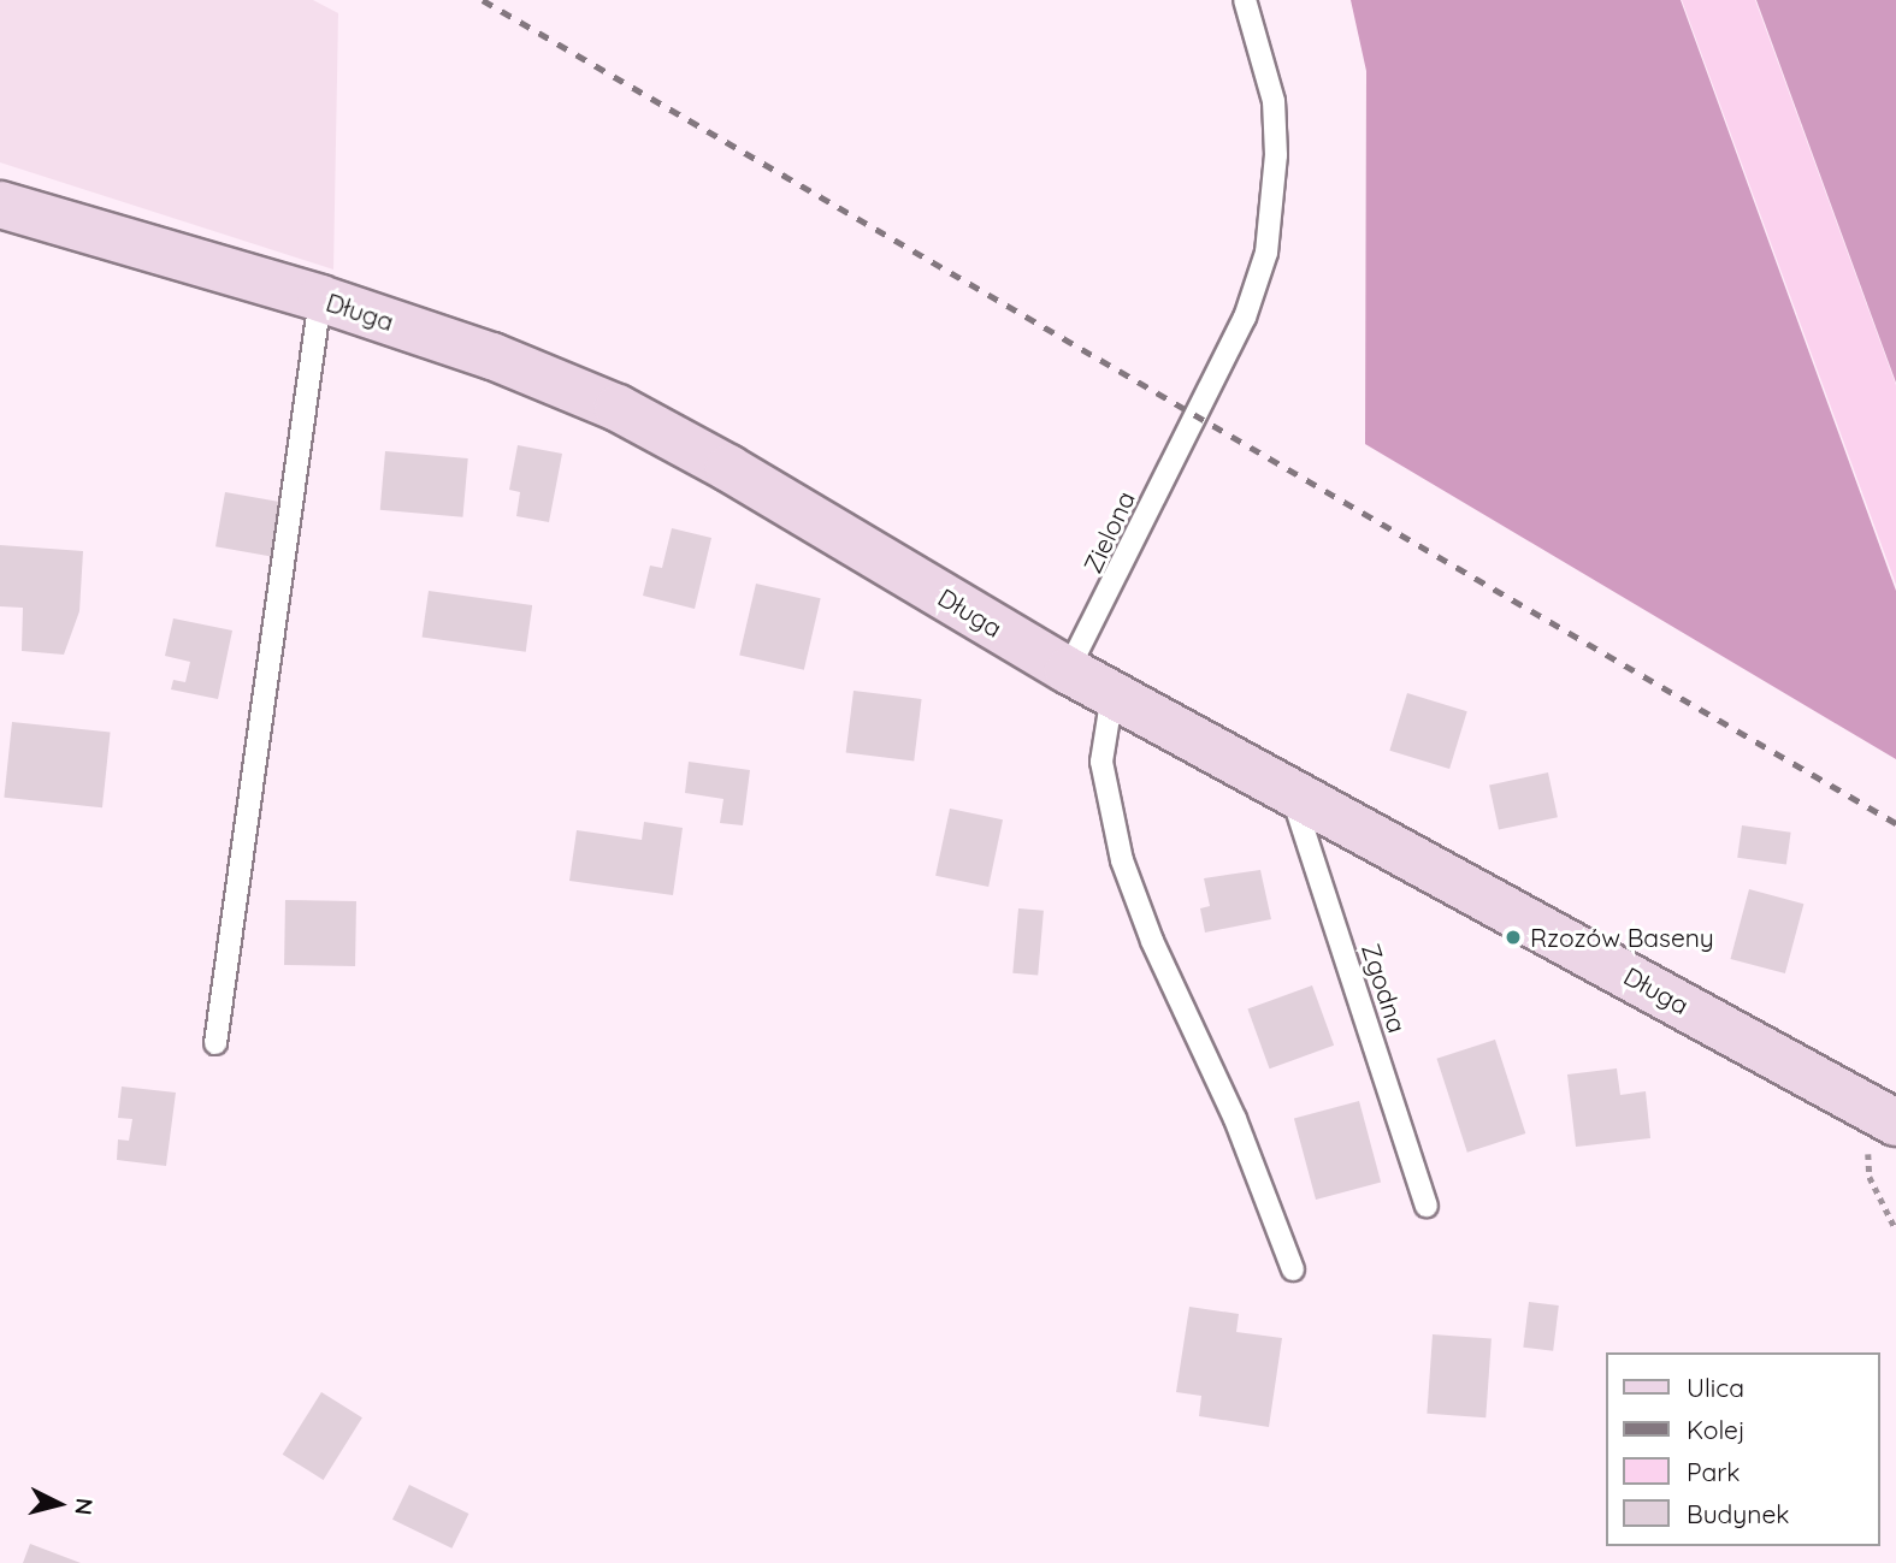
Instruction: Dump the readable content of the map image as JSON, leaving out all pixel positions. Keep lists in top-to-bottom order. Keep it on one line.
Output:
{"streets":{"street":["Długa"],"lane":["Zielona","Zgodna"]},"crossings":[["Długa","Zielona"],["Długa","Zgodna"]],"places":["Rzozów Baseny"],"legend":["Ulica","Kolej","Park","Budynek"],"north":"right"}
